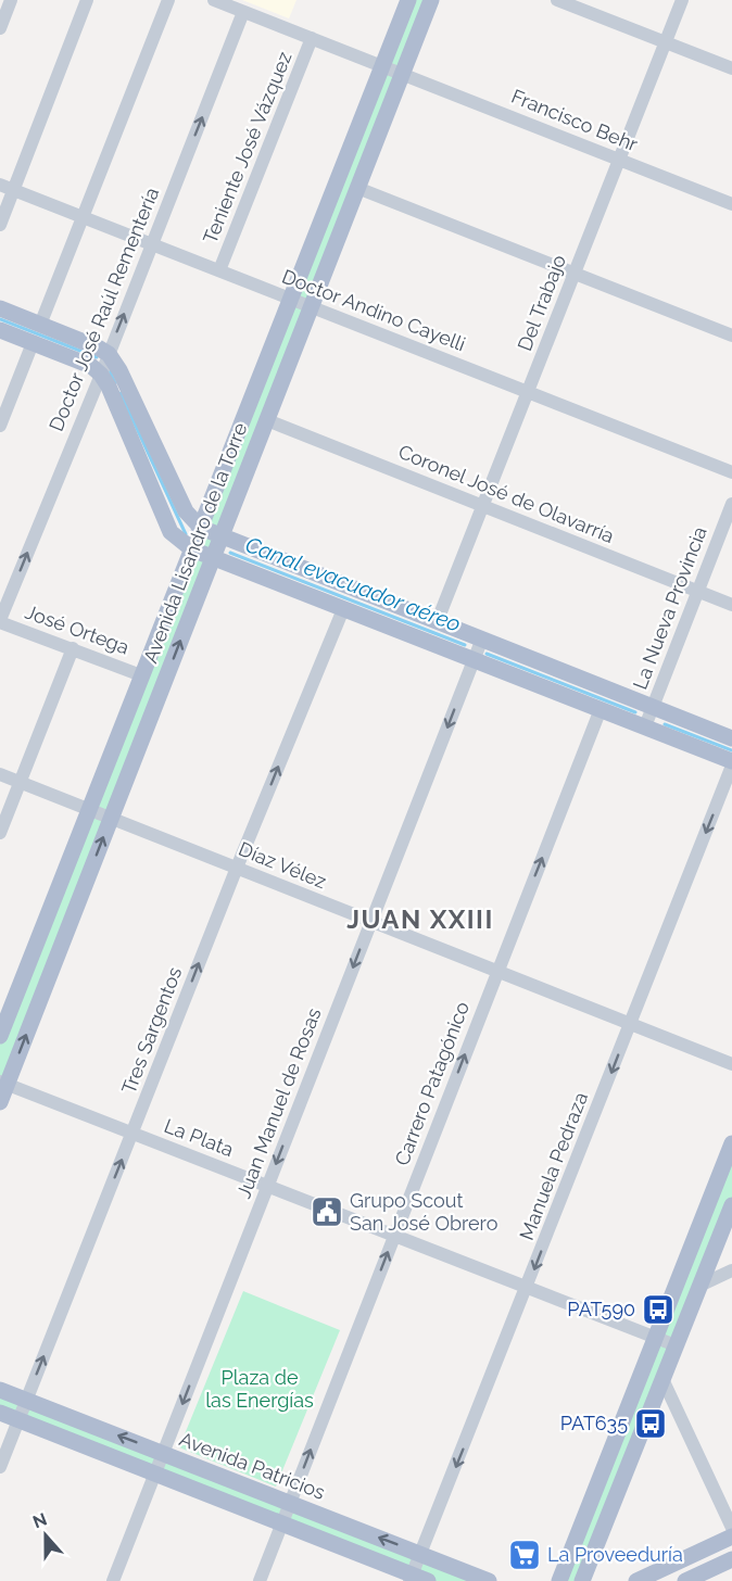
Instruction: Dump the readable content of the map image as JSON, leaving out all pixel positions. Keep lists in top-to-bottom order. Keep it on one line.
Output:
{"streets":{"main road":["Avenida Lisandro de la Torre","Avenida Patricios"],"street":["Francisco Behr","Teniente José Vázquez","Del Trabajo","Doctor José Raúl Rementería","Doctor Andino Cayelli","Coronel José de Olavarría","La Nueva Provincia","José Ortega","Díaz Vélez","Tres Sargentos","Carrero Patagónico","Juan Manuel de Rosas","La Plata","Manuela Pedraza"]},"crossings":[["Francisco Behr","Del Trabajo"],["Francisco Behr","Avenida Lisandro de la Torre"],["Teniente José Vázquez","Doctor Andino Cayelli"],["Del Trabajo","Doctor Andino Cayelli"],["Del Trabajo","Coronel José de Olavarría"],["Doctor José Raúl Rementería","Doctor Andino Cayelli"],["Doctor José Raúl Rementería","José Ortega"],["Doctor Andino Cayelli","Avenida Lisandro de la Torre"],["Coronel José de Olavarría","Avenida Lisandro de la Torre"],["Coronel José de Olavarría","La Nueva Provincia"],["Avenida Lisandro de la Torre","José Ortega"],["Avenida Lisandro de la Torre","Díaz Vélez"],["Avenida Lisandro de la Torre","La Plata"],["Díaz Vélez","Tres Sargentos"],["Díaz Vélez","Carrero Patagónico"],["Díaz Vélez","Juan Manuel de Rosas"],["Díaz Vélez","Manuela Pedraza"],["Tres Sargentos","La Plata"],["Tres Sargentos","Avenida Patricios"],["Carrero Patagónico","La Plata"],["Carrero Patagónico","Avenida Patricios"],["Juan Manuel de Rosas","La Plata"],["Juan Manuel de Rosas","Avenida Patricios"],["La Plata","Manuela Pedraza"],["Manuela Pedraza","Avenida Patricios"]],"one_way":["Tres Sargentos","Carrero Patagónico","Juan Manuel de Rosas","Manuela Pedraza"],"districts":["JUAN XXIII"],"water":["Canal evacuador aéreo"],"parks":["Plaza de las Energías"],"places":{"public building":["Grupo Scout San José Obrero"],"bus stop":["PAT590","PAT635"],"supermarket":["La Proveeduría"]},"north":"top"}
